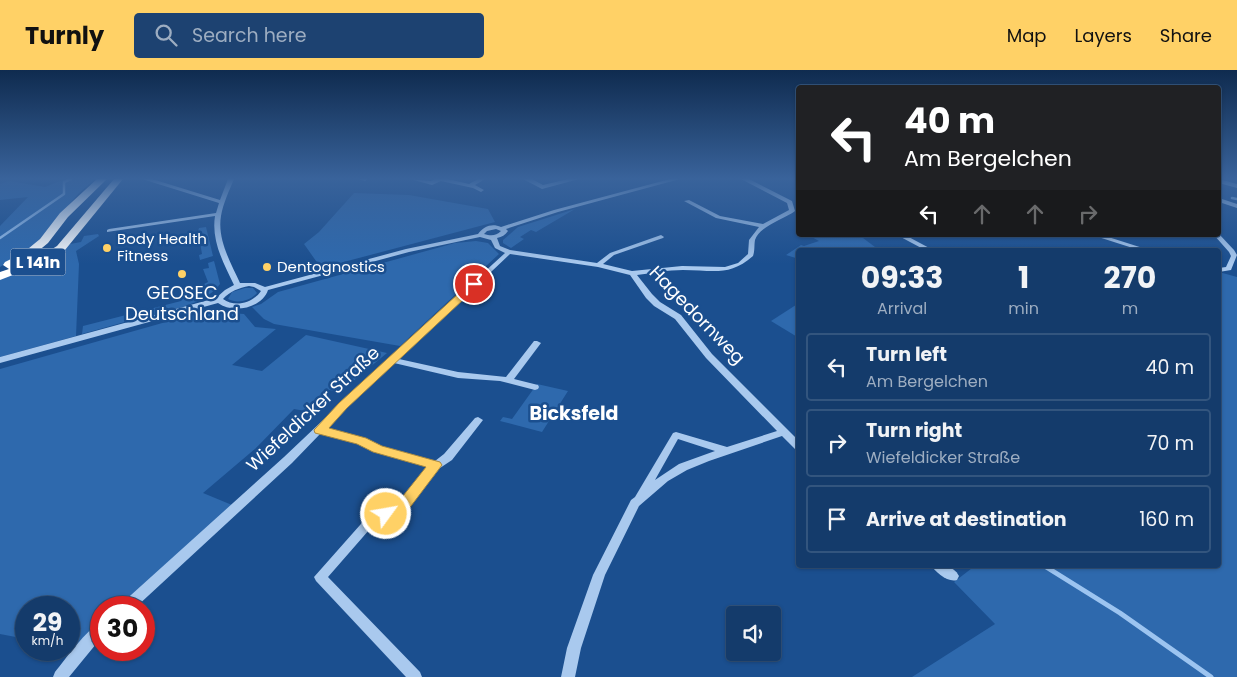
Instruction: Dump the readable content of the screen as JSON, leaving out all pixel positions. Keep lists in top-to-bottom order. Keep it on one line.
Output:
{"streets":{"highway":["L 141n"],"street":["Hagedornweg","Wiefeldicker Straße"]},"districts":["Bicksfeld"],"places":["Body Health Fitness","Dentognostics","GEOSEC Deutschland"],"page":{"header":"Turnly","search":"Search here","nav":["Map","Layers","Share"],"turn":["40 m","Am Bergelchen"],"eta":["09:33","Arrival","1","min","270","m"],"list":[{"name":"Turn left","note":"Am Bergelchen","value":"40 m"},{"name":"Turn right","note":"Wiefeldicker Straße","value":"70 m"},{"name":"Arrive at destination","value":"160 m"}],"speed":"29 km/h","limit":"30"}}
